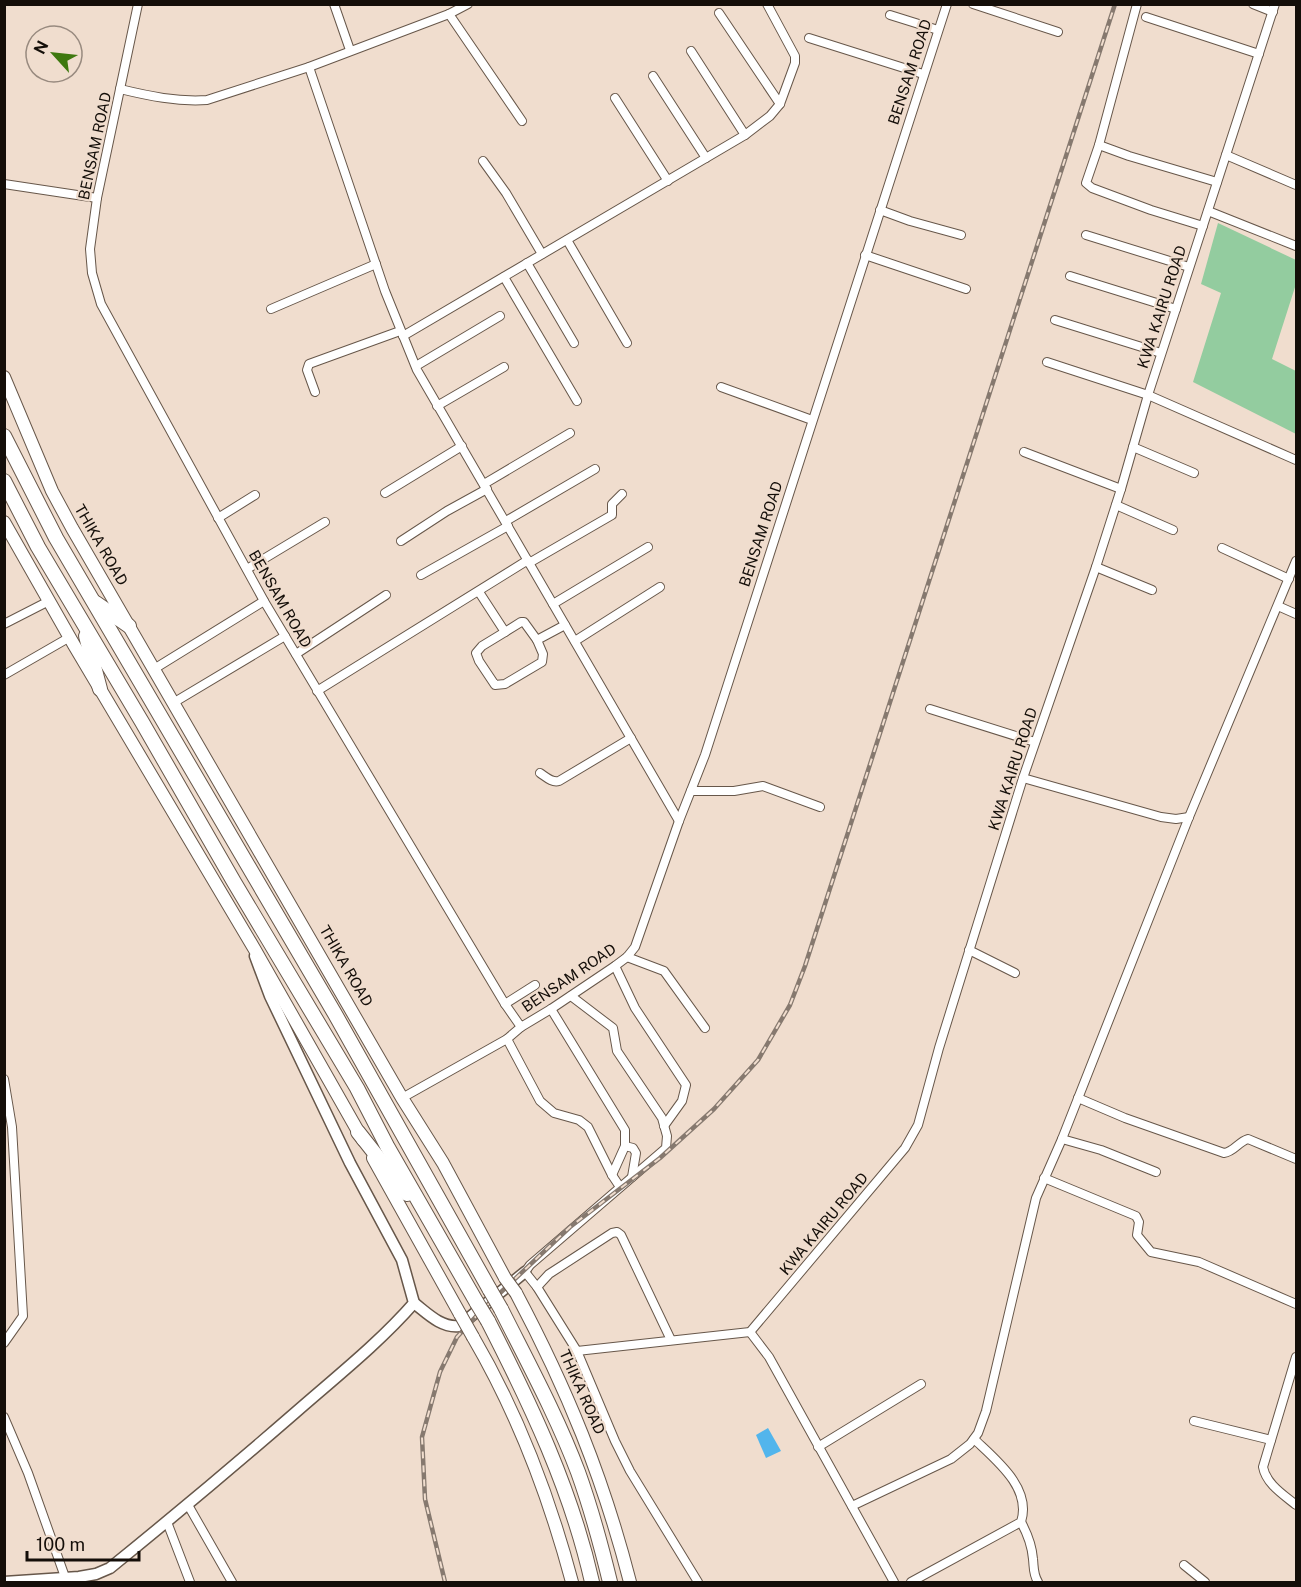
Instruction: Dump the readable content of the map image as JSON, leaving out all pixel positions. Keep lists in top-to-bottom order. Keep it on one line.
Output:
{"streets":{"main road":["THIKA ROAD"],"street":["BENSAM ROAD","KWA KAIRU ROAD"]},"scale_bar":"100 m","north":"top left"}
